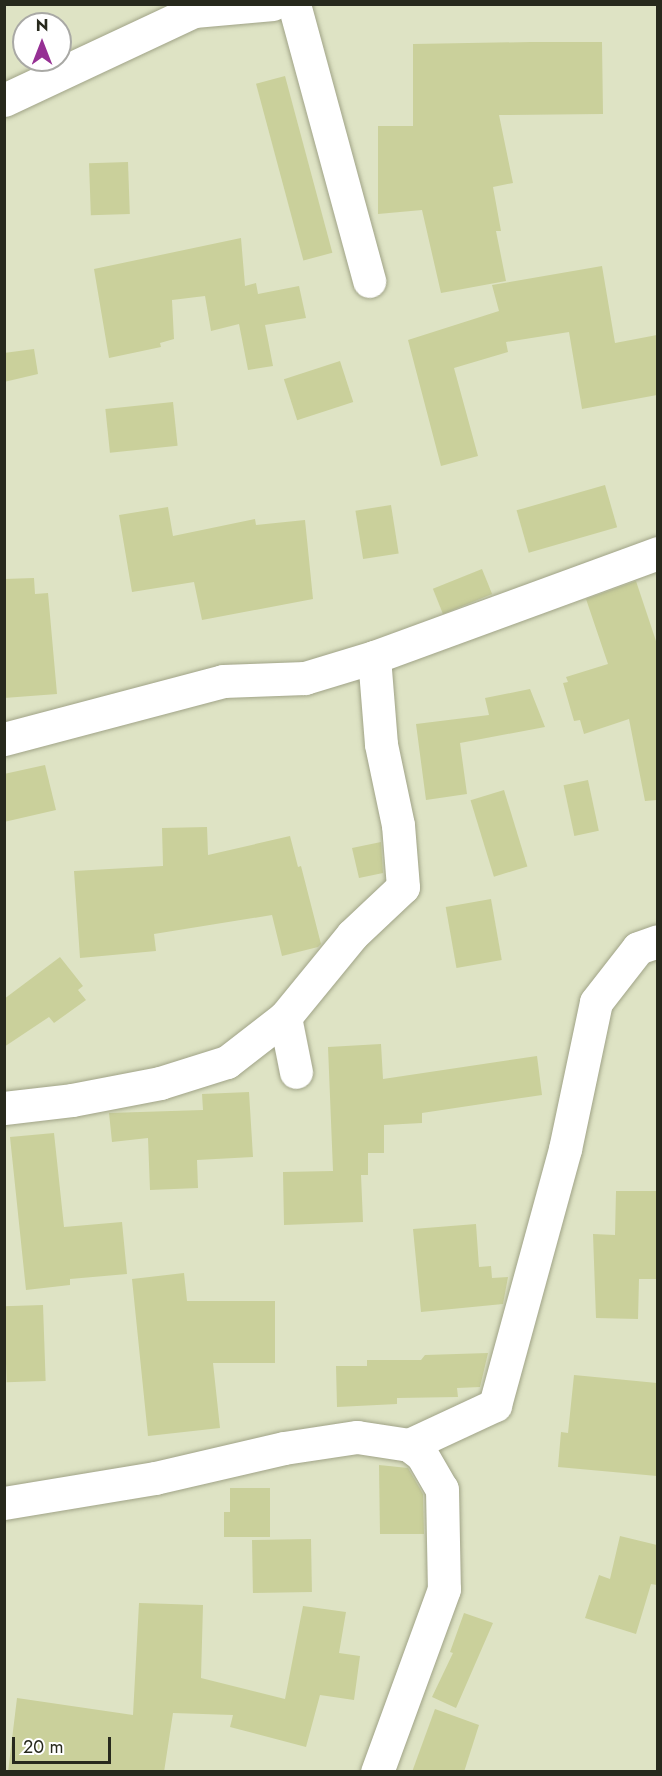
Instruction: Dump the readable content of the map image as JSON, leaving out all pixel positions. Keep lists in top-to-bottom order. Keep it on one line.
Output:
{"scale_bar":"20 m","north":"top"}
